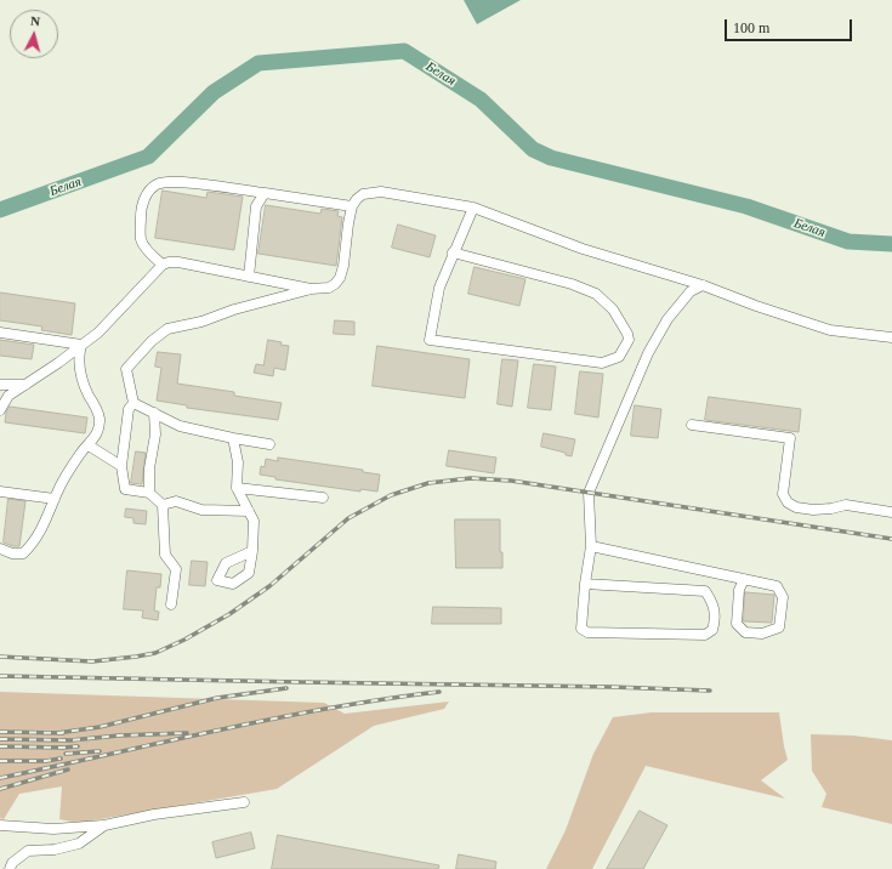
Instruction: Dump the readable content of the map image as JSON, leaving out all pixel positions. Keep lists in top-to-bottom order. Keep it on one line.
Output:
{"water":["Белая"],"scale_bar":"100 m","north":"top"}
